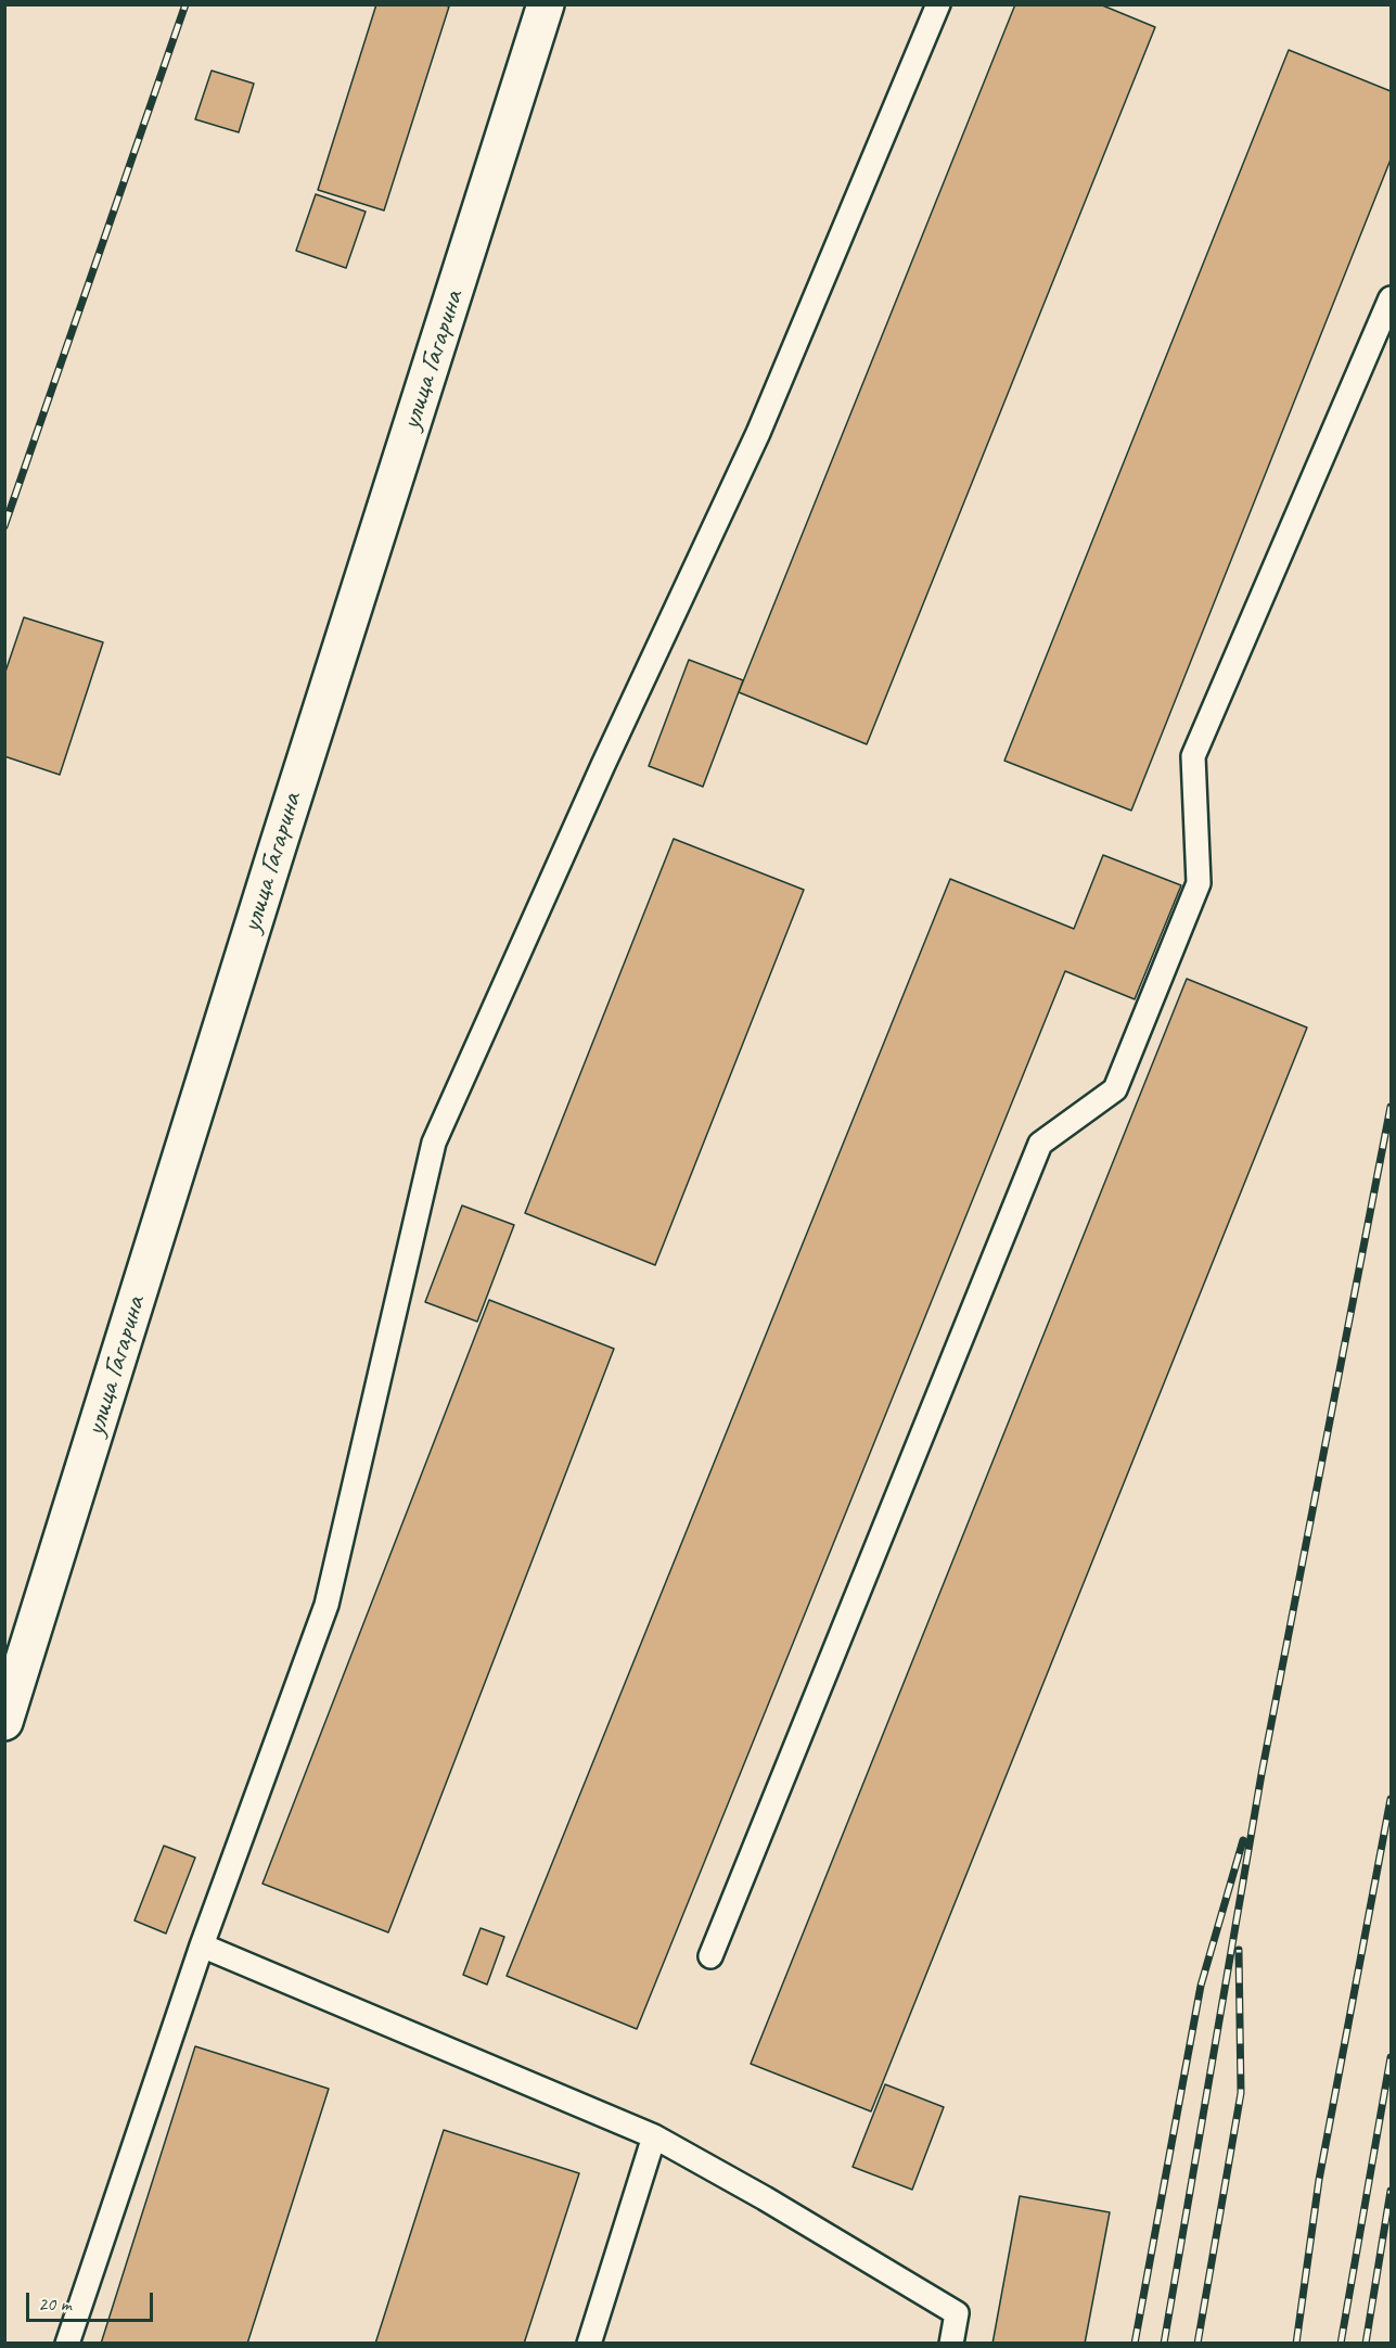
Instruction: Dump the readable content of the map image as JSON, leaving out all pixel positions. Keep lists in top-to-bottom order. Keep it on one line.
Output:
{"streets":{"street":["улица Гагарина"]},"scale_bar":"20 m"}
